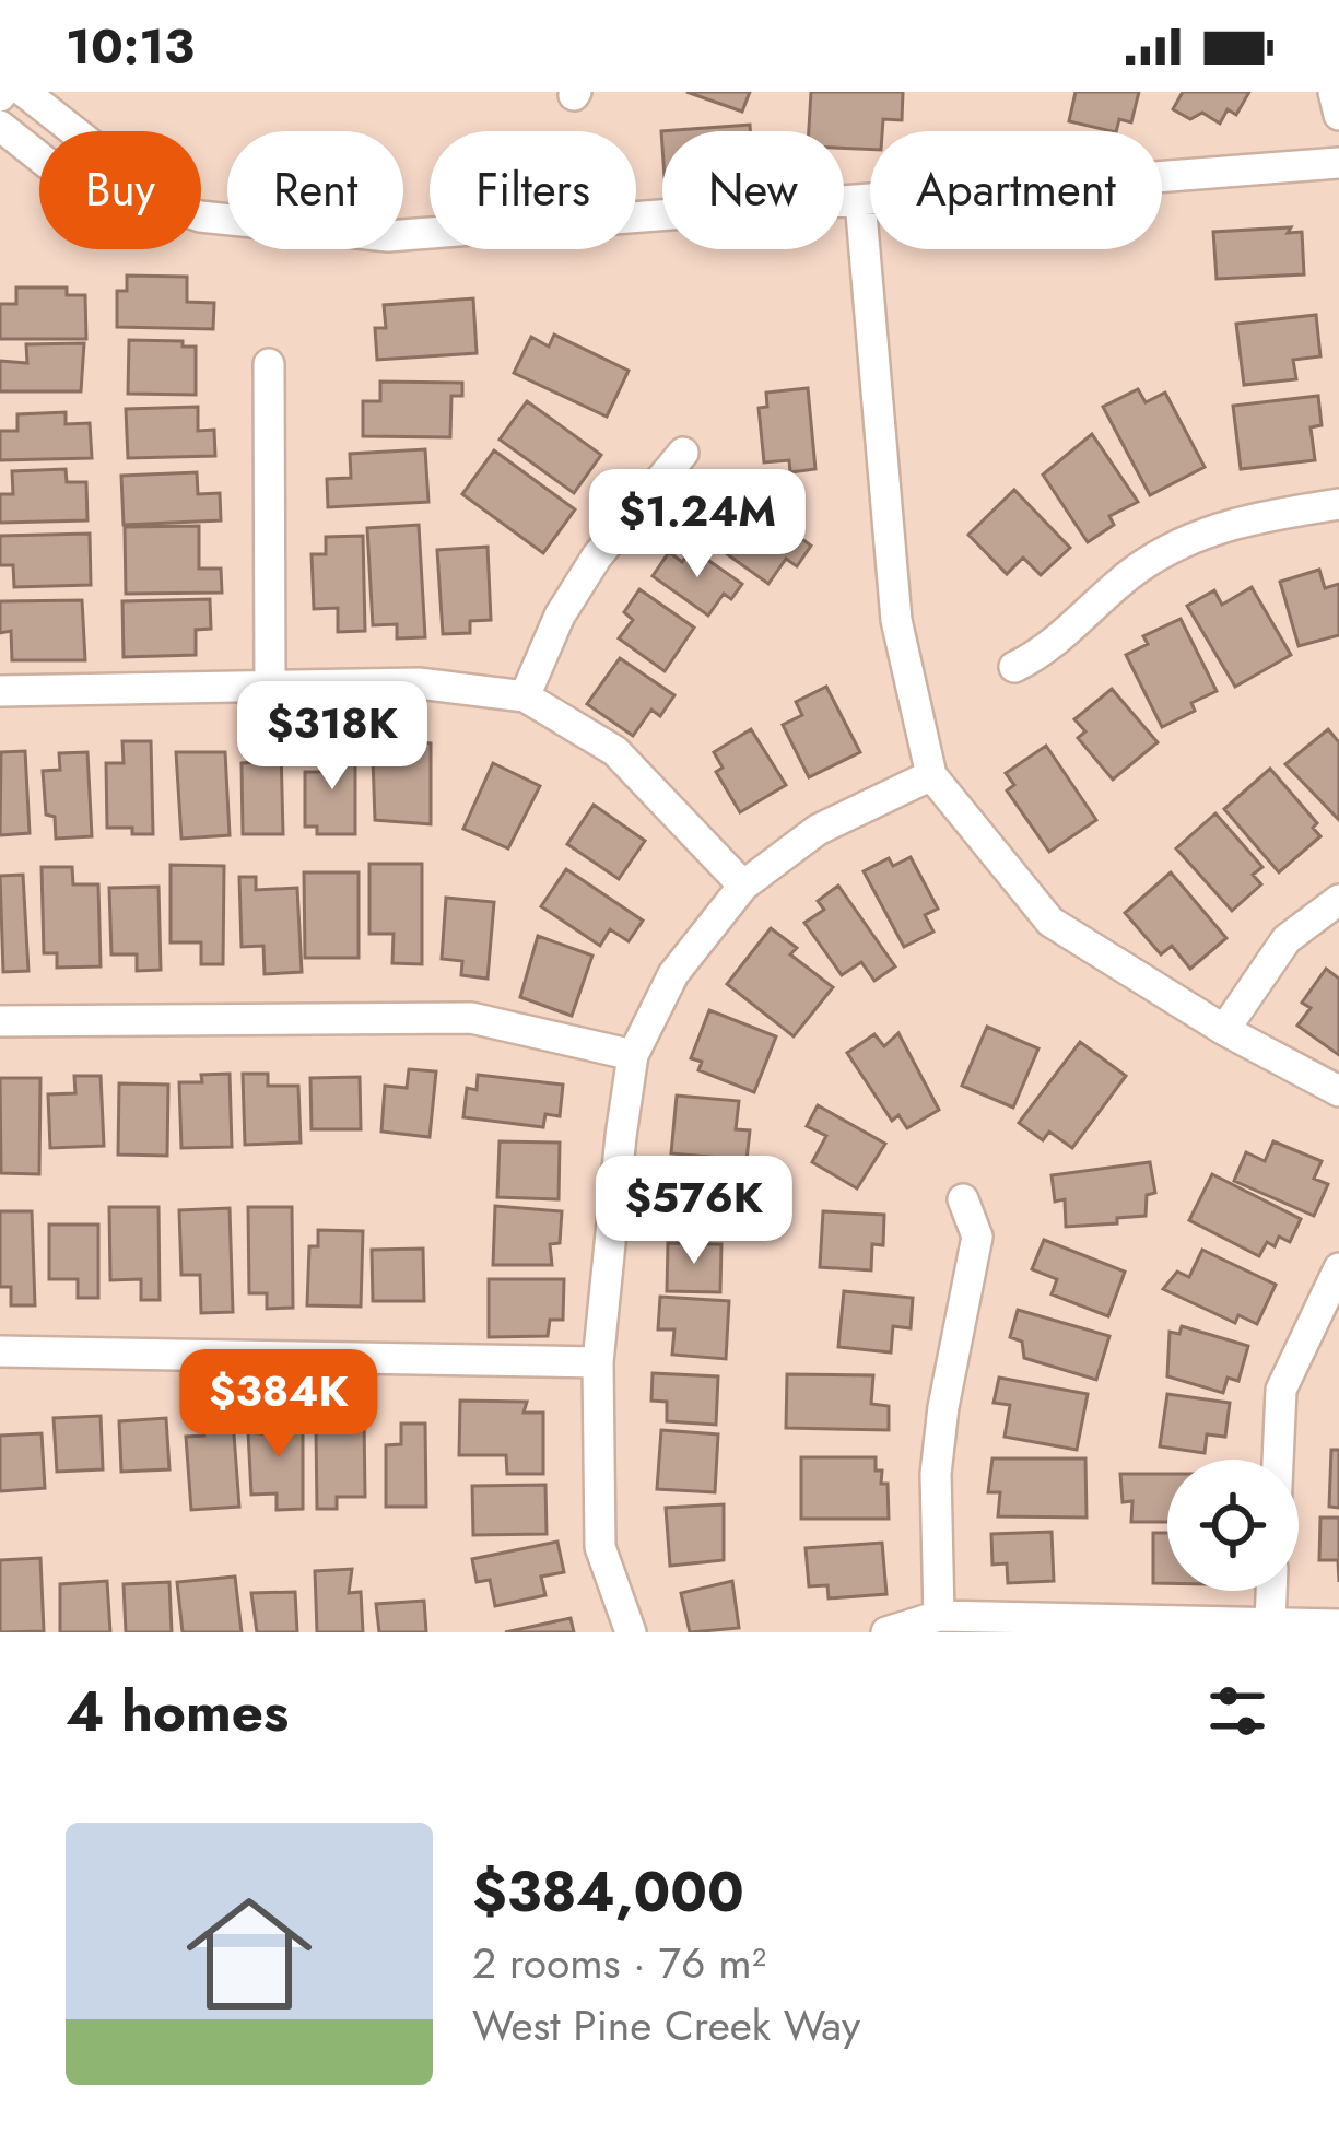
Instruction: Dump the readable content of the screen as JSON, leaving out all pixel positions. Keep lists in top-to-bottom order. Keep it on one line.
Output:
{"page":{"status":"10:13","chip":["Buy","Rent","Filters","New","Apartment"],"price":["$1.24M","$318K","$576K","$384K"],"heading":"4 homes","list":[{"name":"$384,000","note":"2 rooms · 76 m² · West Pine Creek Way"}]}}
